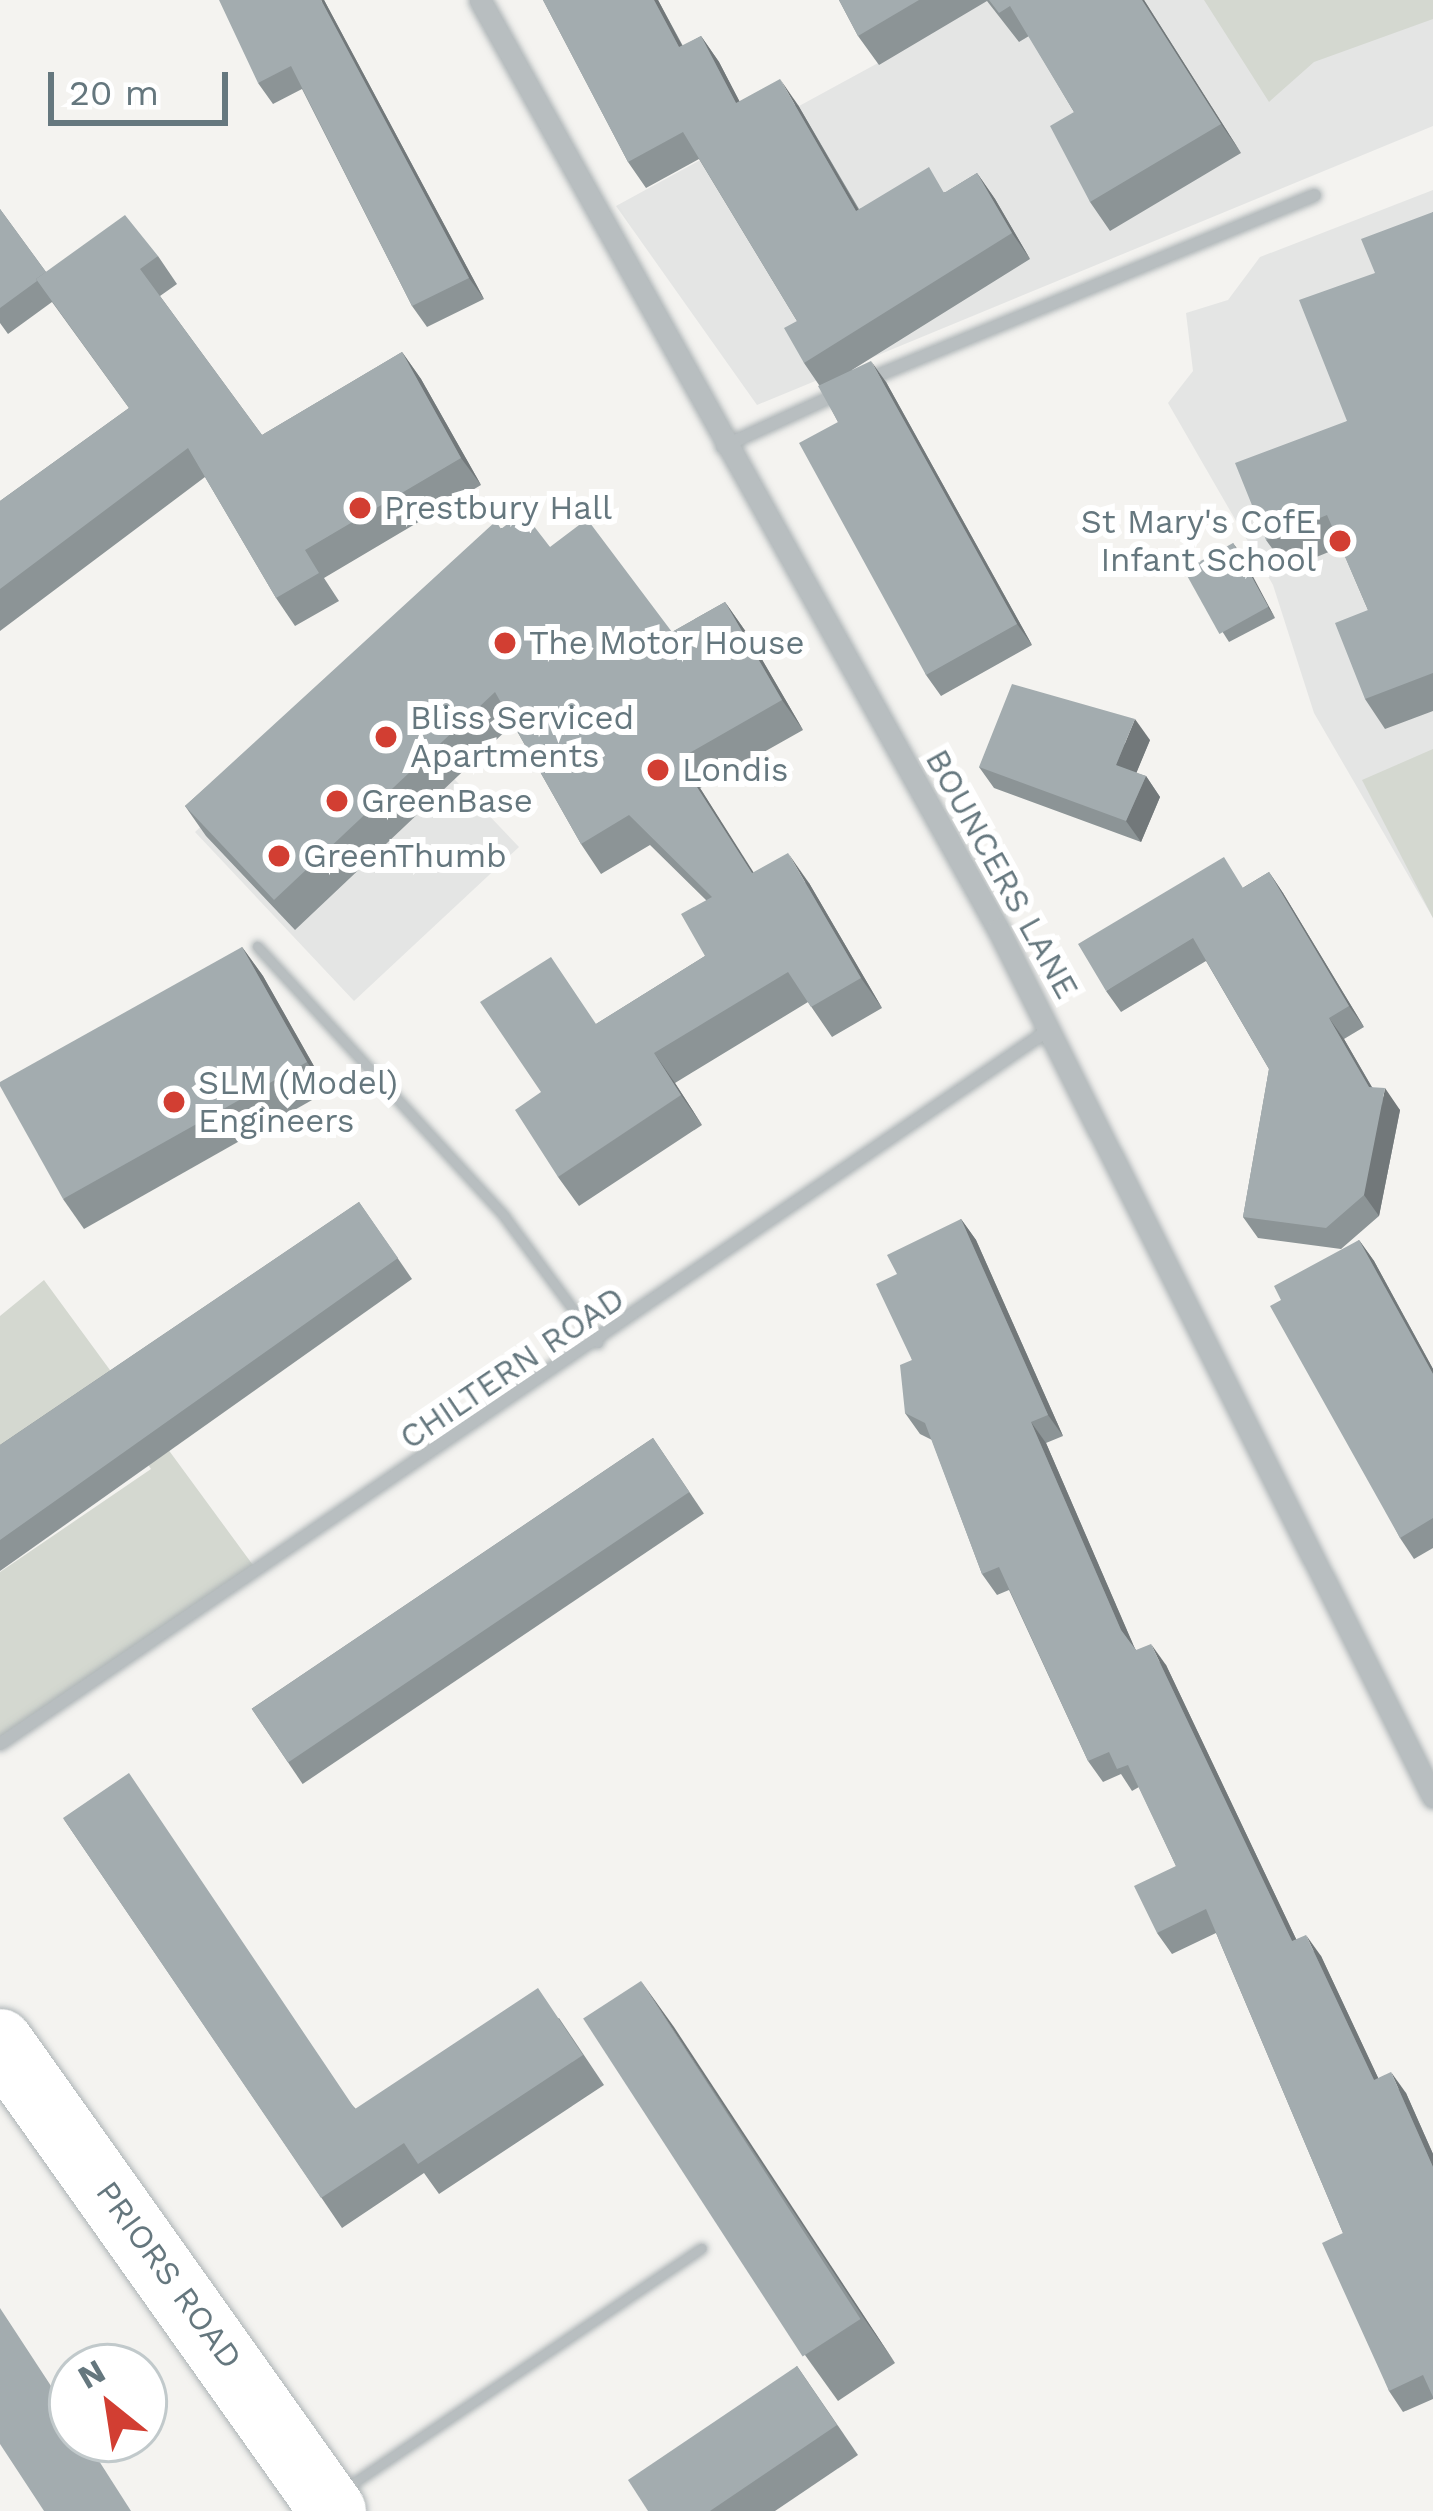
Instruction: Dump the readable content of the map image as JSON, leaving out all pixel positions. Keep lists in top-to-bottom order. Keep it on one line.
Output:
{"streets":{"main road":["PRIORS ROAD"],"street":["BOUNCERS LANE","CHILTERN ROAD"]},"crossings":[["BOUNCERS LANE","CHILTERN ROAD"]],"places":["Prestbury Hall","St Mary's CofE Infant School","The Motor House","Bliss Serviced Apartments","Londis","GreenBase","GreenThumb","SLM (Model) Engineers"],"scale_bar":"20 m","north":"top left"}
